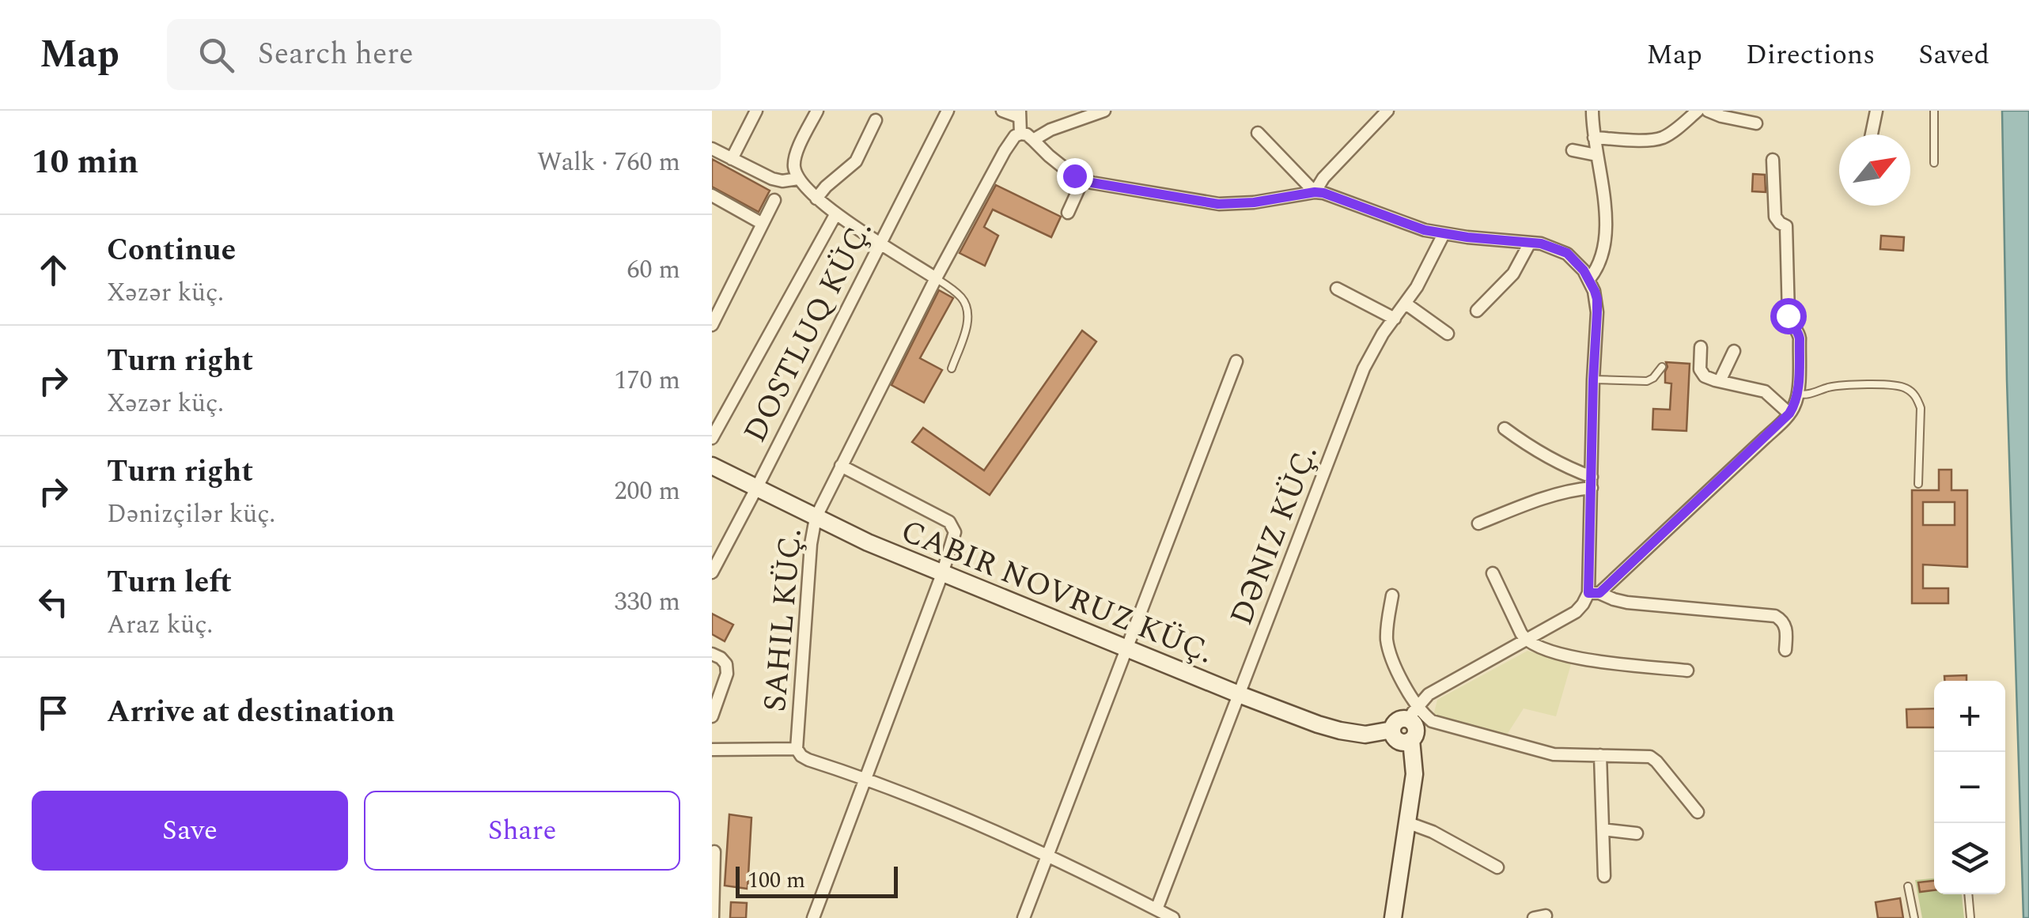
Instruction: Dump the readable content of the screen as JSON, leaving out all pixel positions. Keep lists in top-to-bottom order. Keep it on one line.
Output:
{"streets":{"main road":["CABIR NOVRUZ KÜÇ."],"street":["DOSTLUQ KÜÇ.","DӘNIZ KÜÇ.","SAHIL KÜÇ."]},"crossings":[["DOSTLUQ KÜÇ.","CABIR NOVRUZ KÜÇ."],["DӘNIZ KÜÇ.","CABIR NOVRUZ KÜÇ."],["DӘNIZ KÜÇ.","SAHIL KÜÇ."],["CABIR NOVRUZ KÜÇ.","SAHIL KÜÇ."]],"scale_bar":"100 m","north":"top right","page":{"header":"Map","search":"Search here","nav":["Map","Directions","Saved"],"heading":["10 min","Walk · 760 m"],"list":[["Continue","Xəzər küç.","60 m"],["Turn right","Xəzər küç.","170 m"],["Turn right","Dәnizçilәr küç.","200 m"],["Turn left","Araz küç.","330 m"],"Arrive at destination"],"map_buttons":["+","−"],"buttons":["Save","Share"],"scale":"100 m"}}
